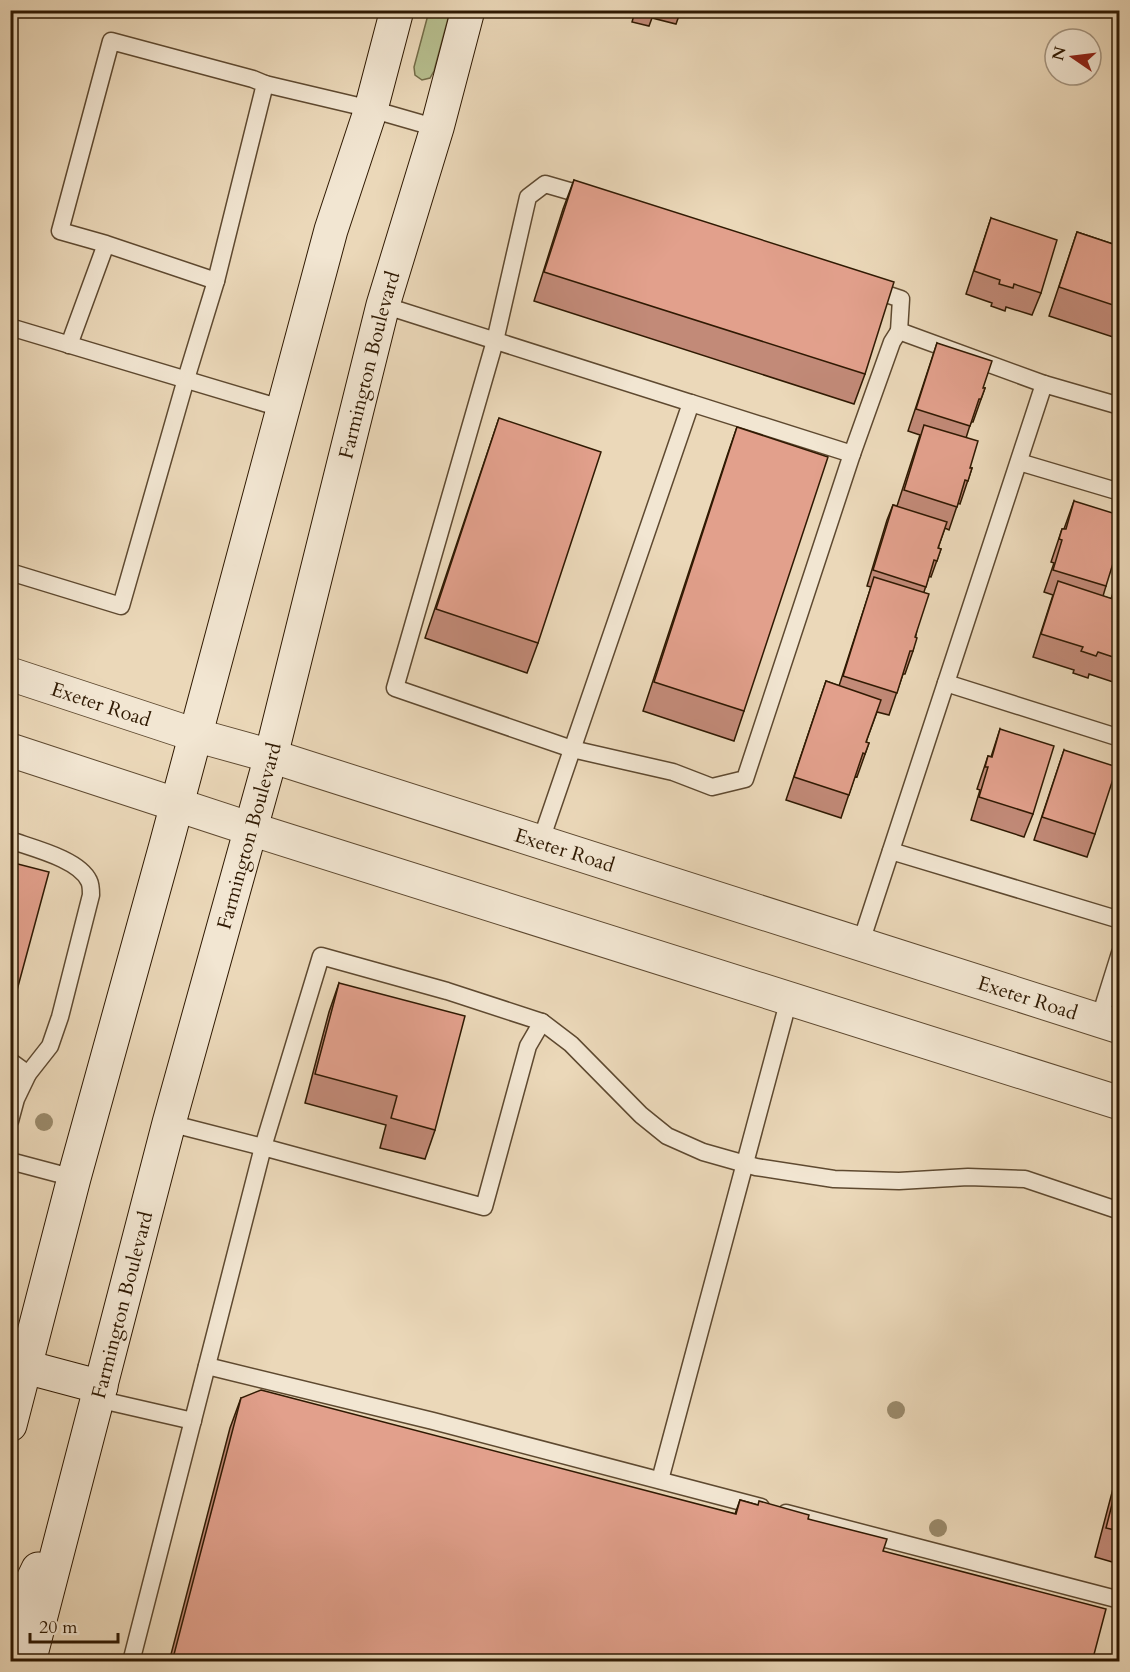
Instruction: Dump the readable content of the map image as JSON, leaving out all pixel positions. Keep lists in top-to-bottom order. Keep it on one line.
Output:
{"streets":{"main road":["Farmington Boulevard","Exeter Road"]},"crossings":[["Farmington Boulevard","Exeter Road"]],"scale_bar":"20 m","north":"left"}
